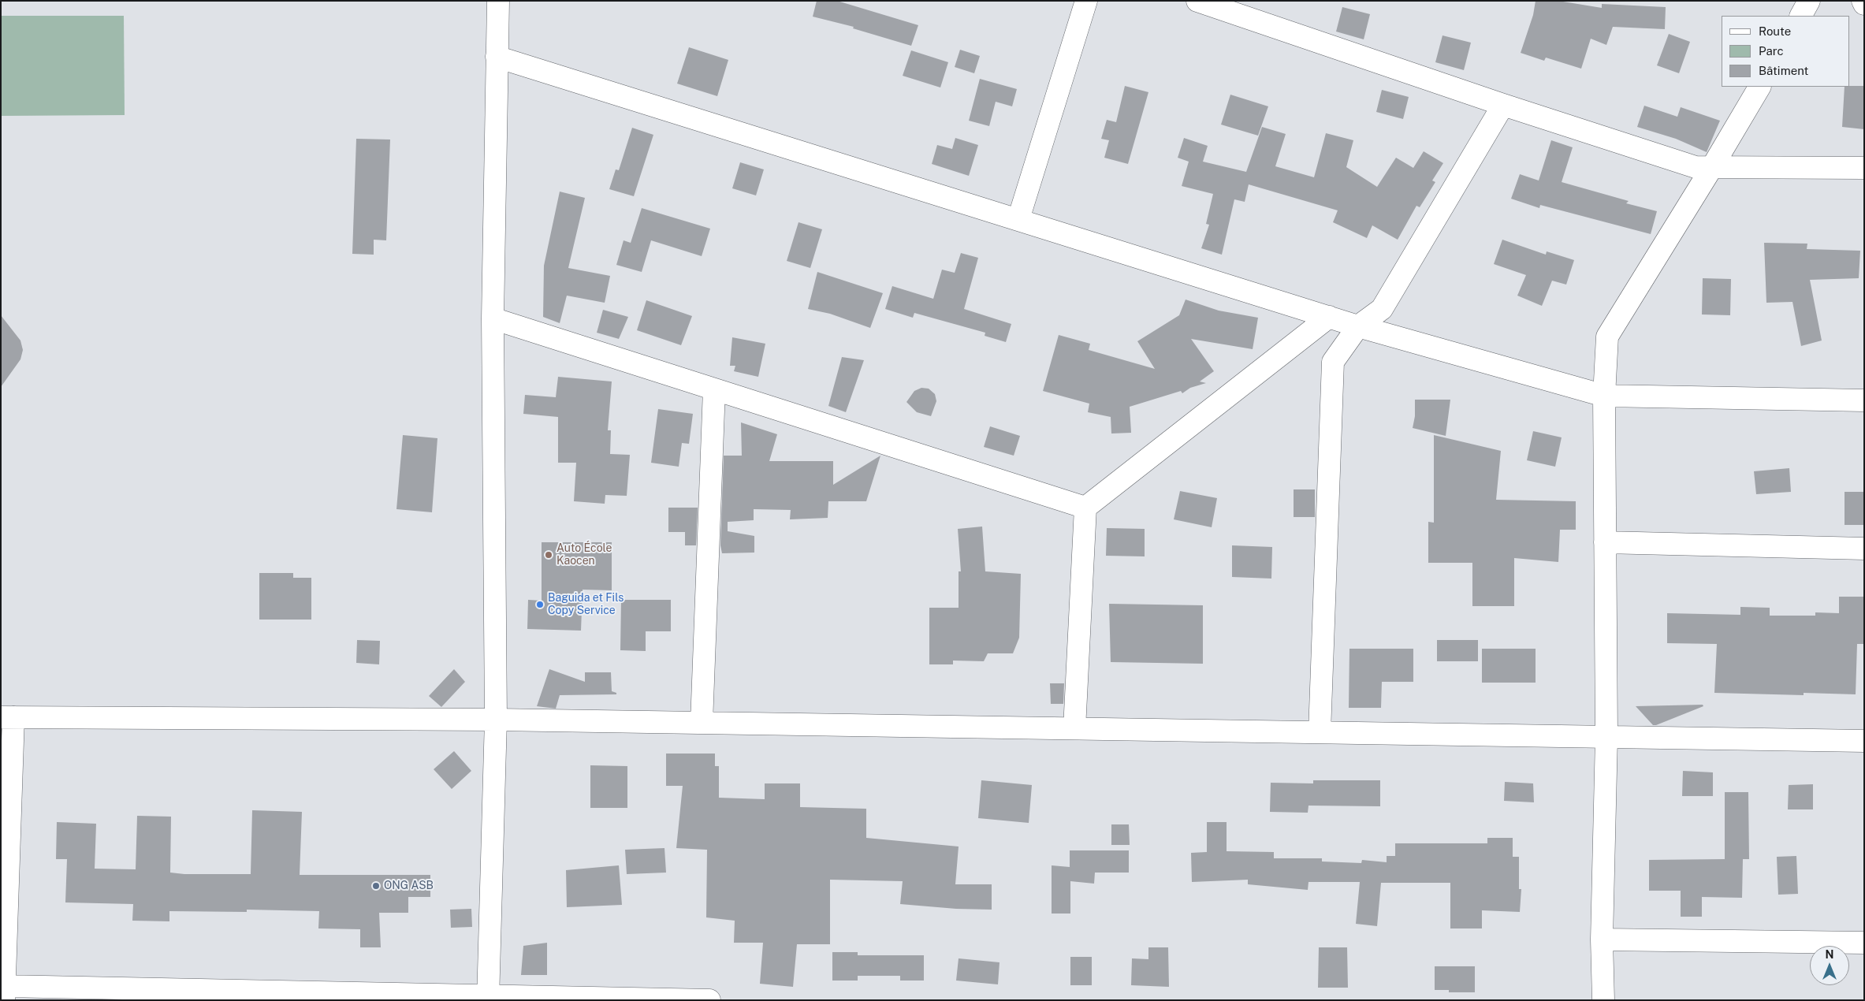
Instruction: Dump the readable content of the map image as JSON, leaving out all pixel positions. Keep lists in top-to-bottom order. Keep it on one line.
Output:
{"places":["Auto École Kaocen","Baguida et Fils Copy Service","ONG ASB"],"legend":["Route","Parc","Bâtiment"],"north":"top"}
